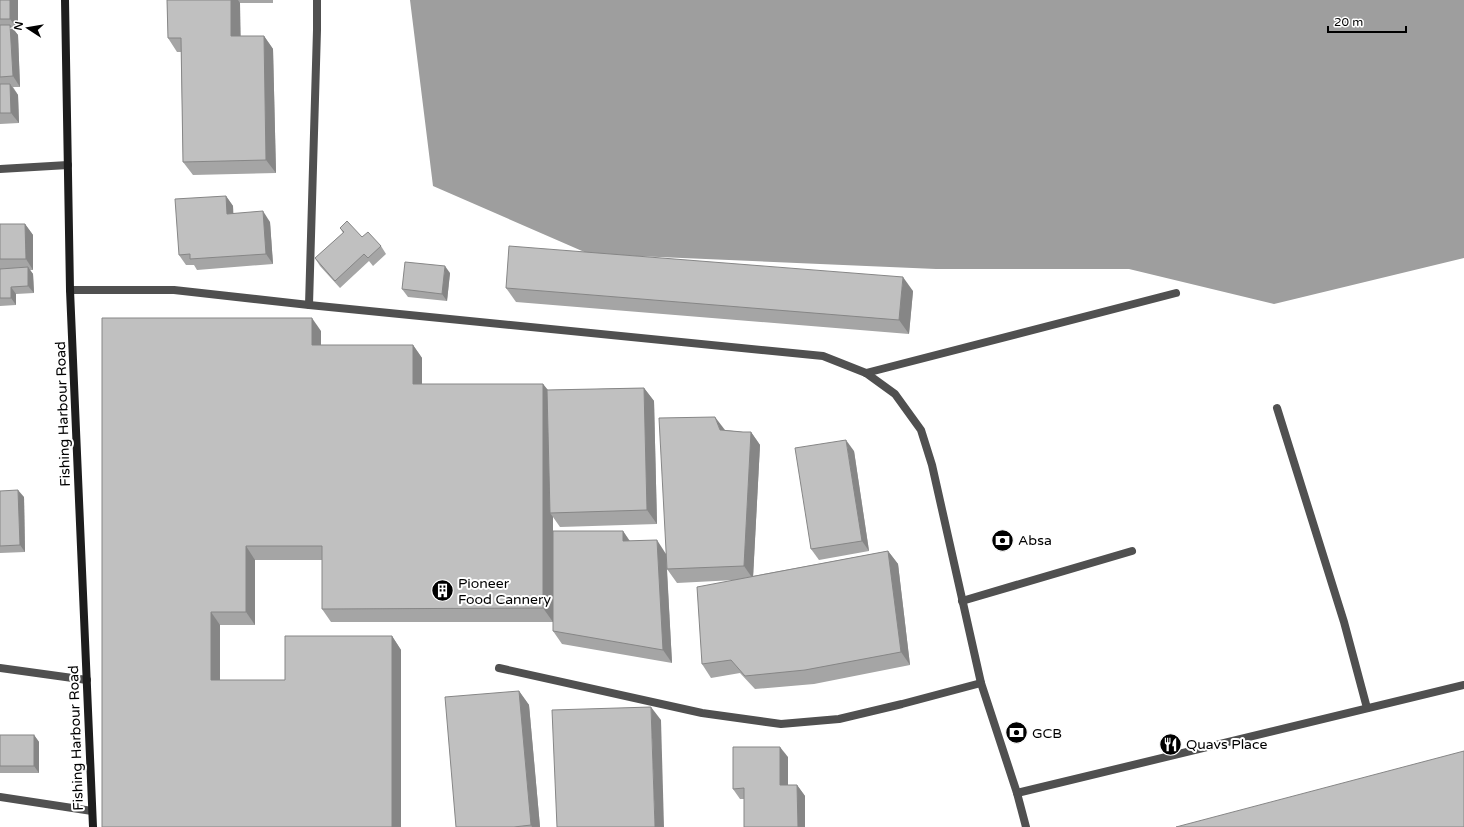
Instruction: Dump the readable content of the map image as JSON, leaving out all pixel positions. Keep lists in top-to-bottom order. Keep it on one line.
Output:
{"streets":{"street":["Fishing Harbour Road"]},"places":{"bank":["Absa","GCB"],"building":["Pioneer Food Cannery"],"restaurant":["Quavs Place"]},"scale_bar":"20 m","north":"left"}
